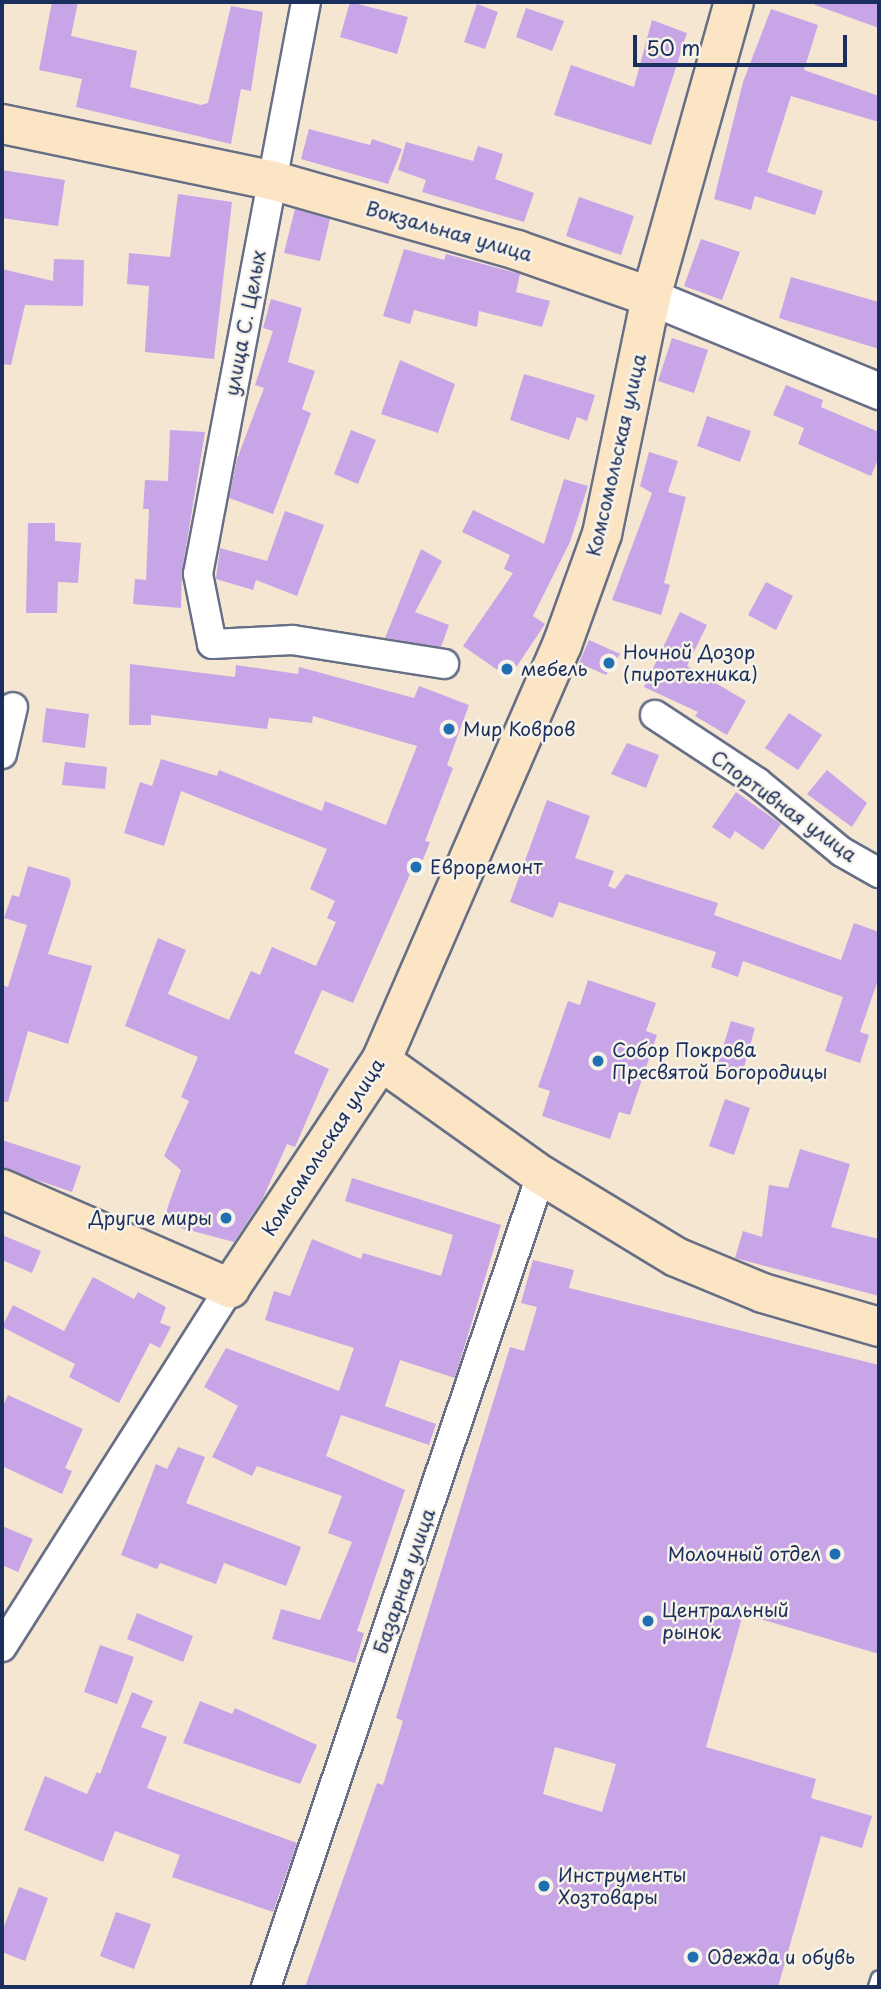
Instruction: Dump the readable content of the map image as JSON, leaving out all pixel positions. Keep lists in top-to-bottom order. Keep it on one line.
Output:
{"streets":{"main road":["Вокзальная улица","Комсомольская улица"],"street":["улица С. Целых","Спортивная улица","Базарная улица"]},"crossings":[["Вокзальная улица","улица С. Целых"],["Вокзальная улица","Комсомольская улица"]],"places":["Ночной Дозор (пиротехника)","мебель","Мир Ковров","Евроремонт","Собор Покрова Пресвятой Богородицы","Другие миры","Молочный отдел","Центральный рынок","Инструменты Хозтовары","Одежда и обувь"],"scale_bar":"50 m"}
